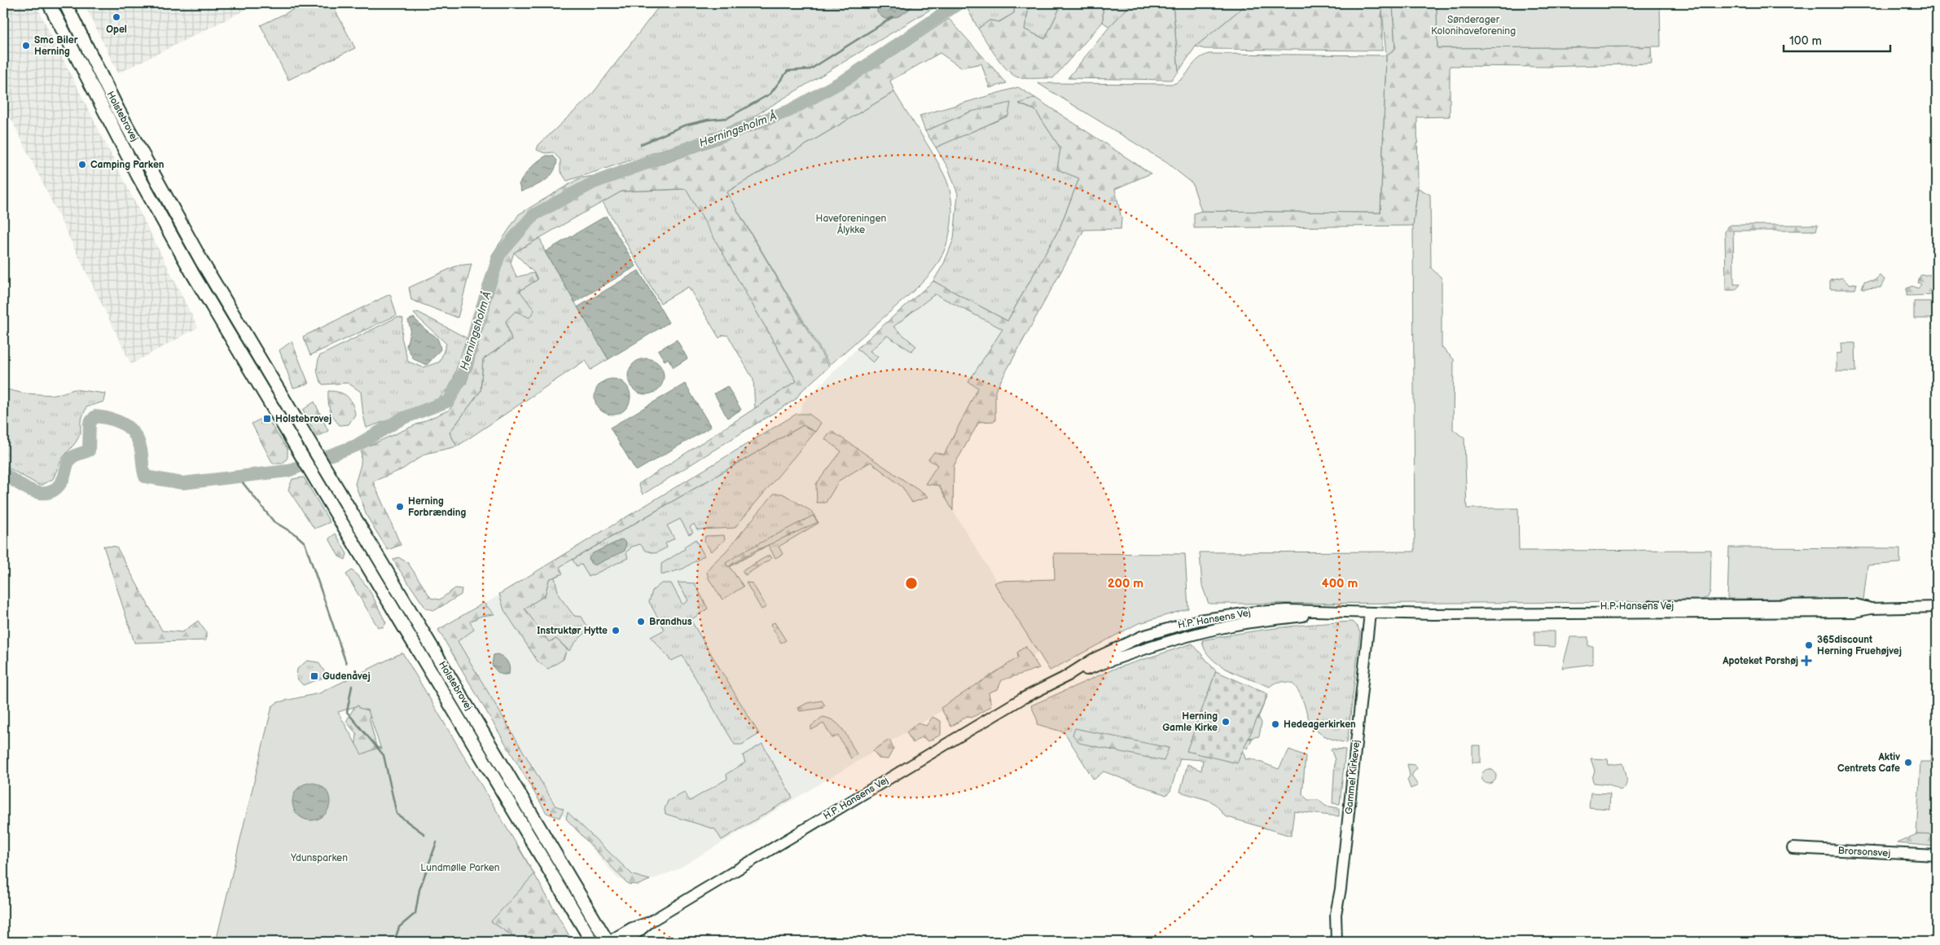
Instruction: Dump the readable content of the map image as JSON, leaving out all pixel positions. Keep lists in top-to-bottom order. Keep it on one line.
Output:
{"streets":{"main road":["Holstebrovej"],"street":["H.P. Hansens Vej","Gammel Kirkevej","Brorsonsvej"]},"crossings":[["Holstebrovej","H.P. Hansens Vej"],["H.P. Hansens Vej","Gammel Kirkevej"]],"water":["Herningsholm Å"],"parks":["Sønderager Kolonihaveforening","Haveforeningen Ålykke","Ydunsparken","Lundmølle Parken"],"places":{"other":["Opel","Smc Biler Herning","Camping Parken","Herning Forbrænding","Brandhus","Instruktør Hytte","365discount Herning Fruehøjvej","Herning Gamle Kirke","Hedeagerkirken","Aktiv Centrets Cafe"],"transit":["Holstebrovej","Gudenåvej"],"health":["Apoteket Porshøj"]},"scale_bar":"100 m","rings":["200 m","400 m"]}
